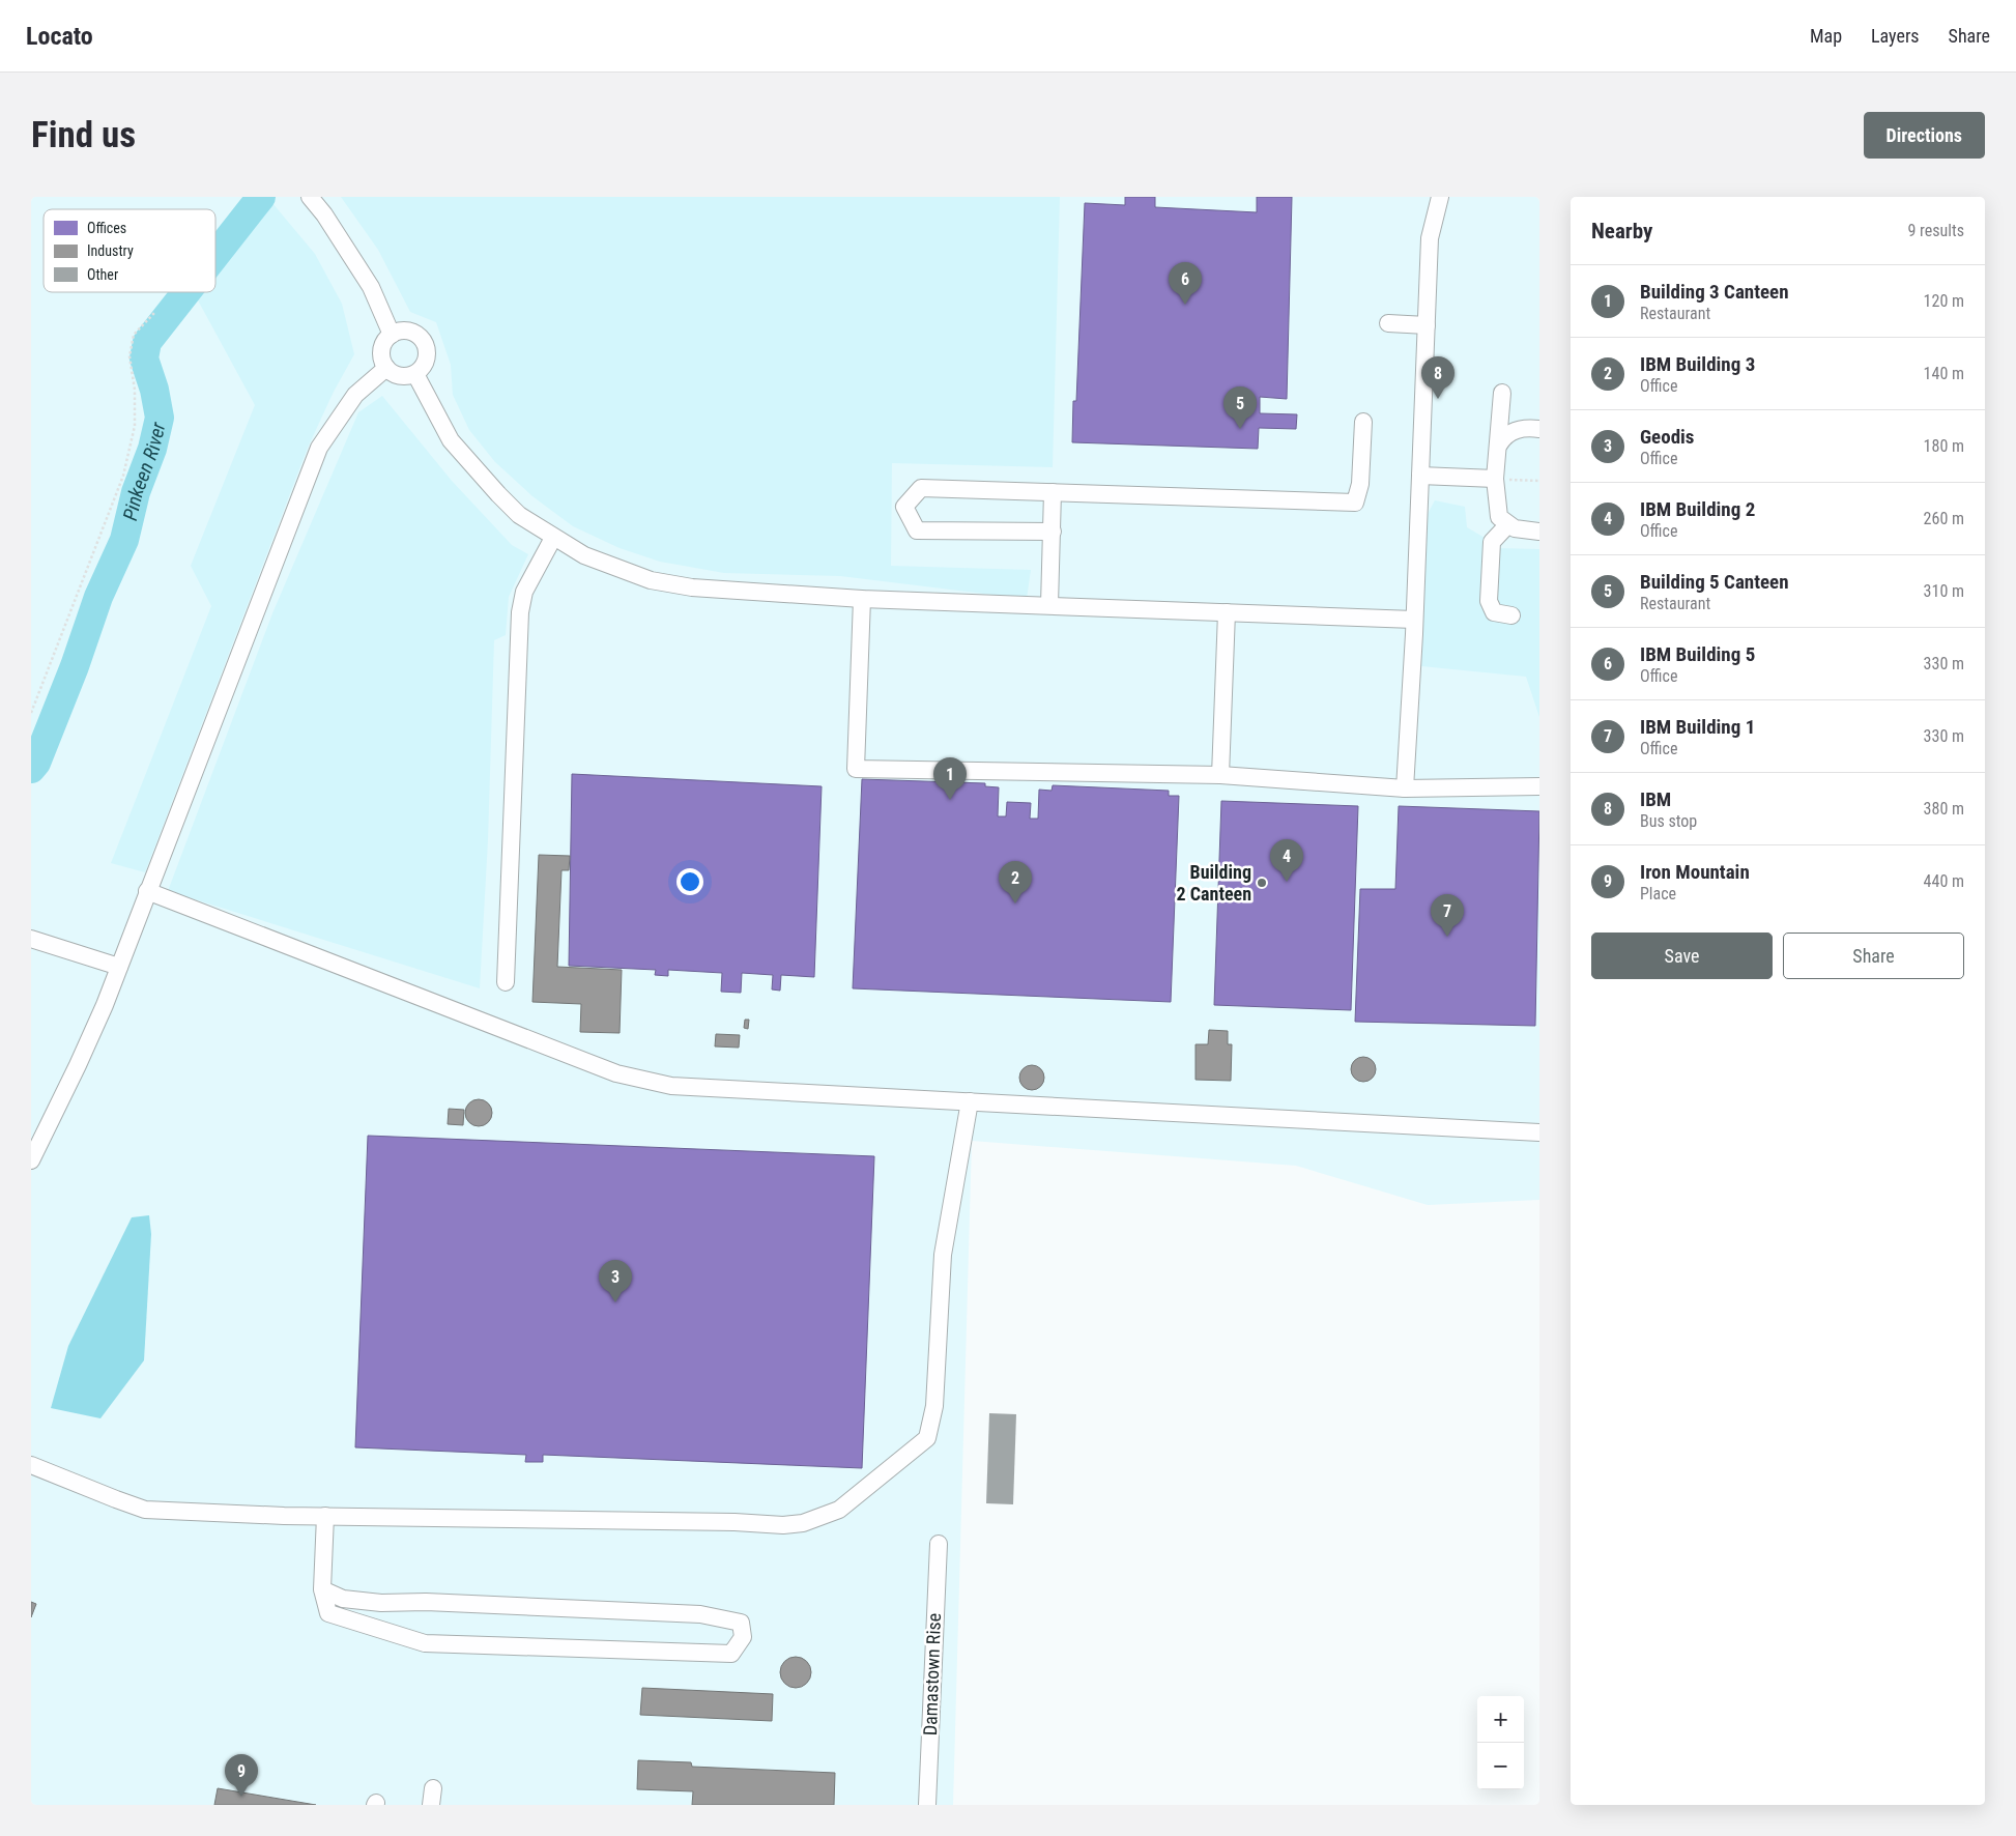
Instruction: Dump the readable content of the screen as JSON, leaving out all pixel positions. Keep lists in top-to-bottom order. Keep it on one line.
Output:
{"streets":{"street":["Damastown Rise"]},"water":["Pinkeen River"],"places":["Building 2 Canteen"],"legend":["Offices","Industry","Other"],"page":{"header":"Locato","nav":["Map","Layers","Share"],"buttons":["Directions",["Save","Share"]],"title":"Find us","heading":["Nearby","9 results"],"pins":["6","8","5","1","4","2","7","3","9"],"list":[{"mark":"1","name":"Building 3 Canteen","note":"Restaurant","value":"120 m"},{"mark":"2","name":"IBM Building 3","note":"Office","value":"140 m"},{"mark":"3","name":"Geodis","note":"Office","value":"180 m"},{"mark":"4","name":"IBM Building 2","note":"Office","value":"260 m"},{"mark":"5","name":"Building 5 Canteen","note":"Restaurant","value":"310 m"},{"mark":"6","name":"IBM Building 5","note":"Office","value":"330 m"},{"mark":"7","name":"IBM Building 1","note":"Office","value":"330 m"},{"mark":"8","name":"IBM","note":"Bus stop","value":"380 m"},{"mark":"9","name":"Iron Mountain","note":"Place","value":"440 m"}],"map_buttons":["+","−"]}}
